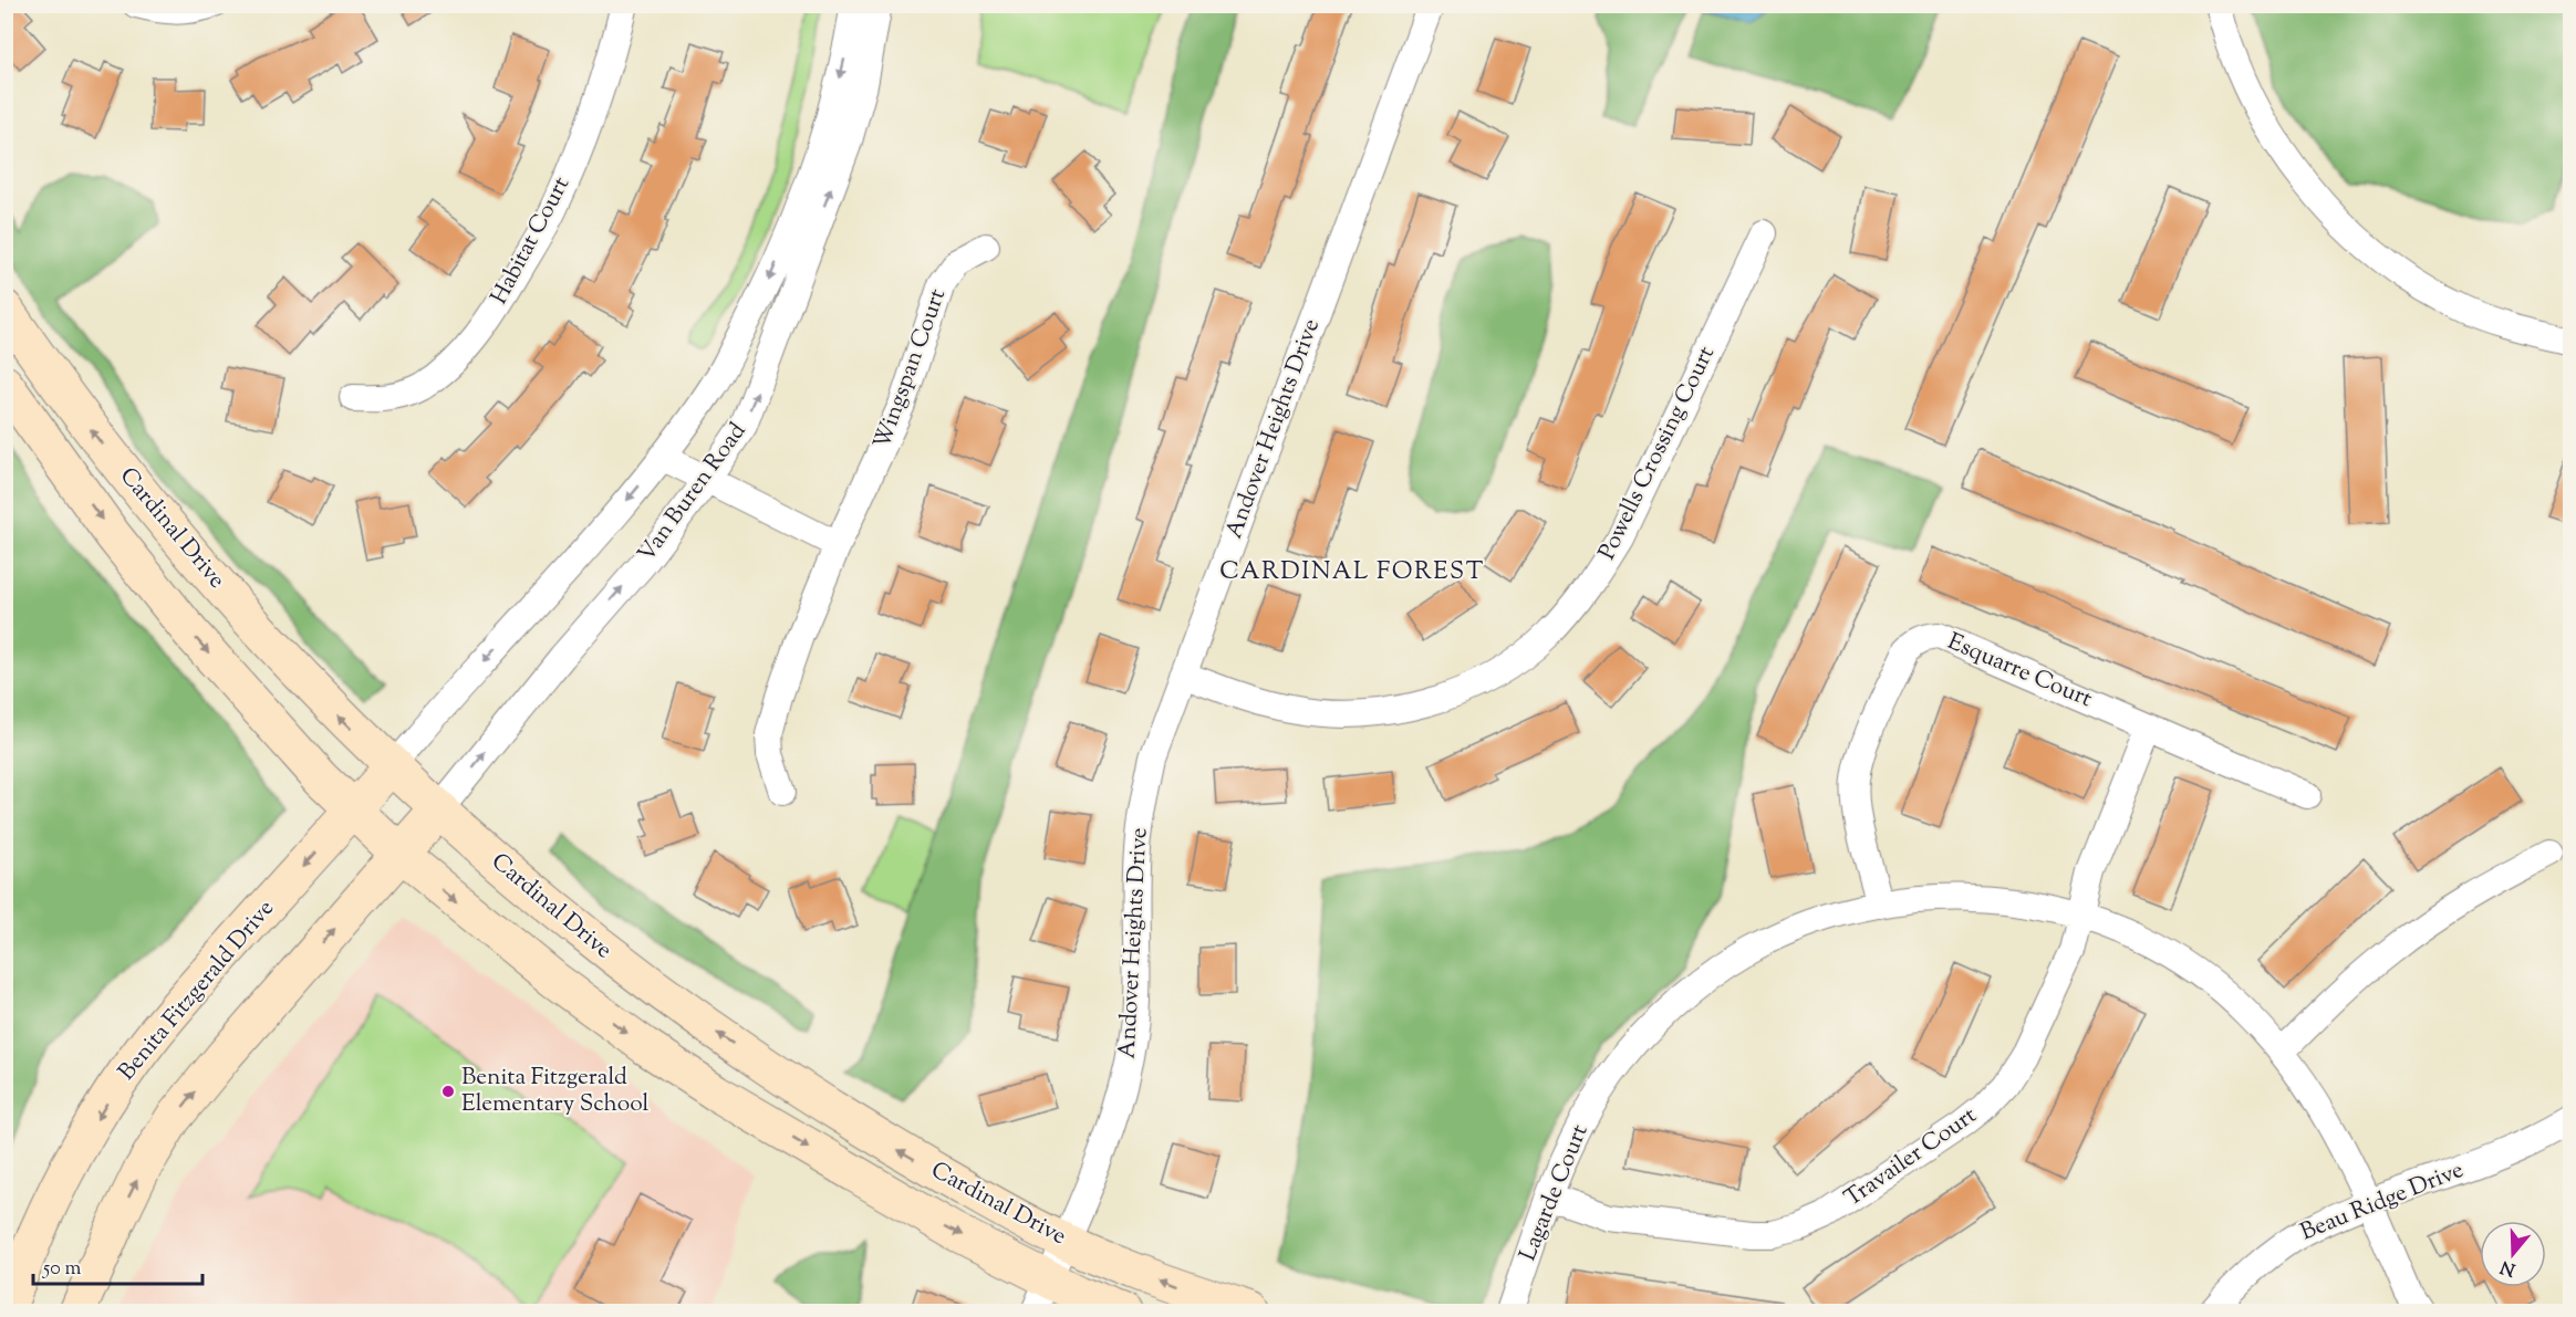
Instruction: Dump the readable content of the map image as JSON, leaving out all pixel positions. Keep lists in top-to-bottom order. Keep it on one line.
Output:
{"streets":{"main road":["Cardinal Drive","Benita Fitzgerald Drive"],"street":["Habitat Court","Wingspan Court","Andover Heights Drive","Powells Crossing Court","Van Buren Road","Esquarre Court","Travailer Court","Lagarde Court","Beau Ridge Drive"]},"crossings":[["Andover Heights Drive","Powells Crossing Court"],["Andover Heights Drive","Cardinal Drive"],["Van Buren Road","Cardinal Drive"],["Van Buren Road","Benita Fitzgerald Drive"],["Cardinal Drive","Benita Fitzgerald Drive"],["Esquarre Court","Travailer Court"],["Esquarre Court","Lagarde Court"],["Travailer Court","Lagarde Court"],["Lagarde Court","Beau Ridge Drive"]],"districts":["CARDINAL FOREST"],"places":["Benita Fitzgerald Elementary School"],"scale_bar":"50 m","north":"bottom"}
